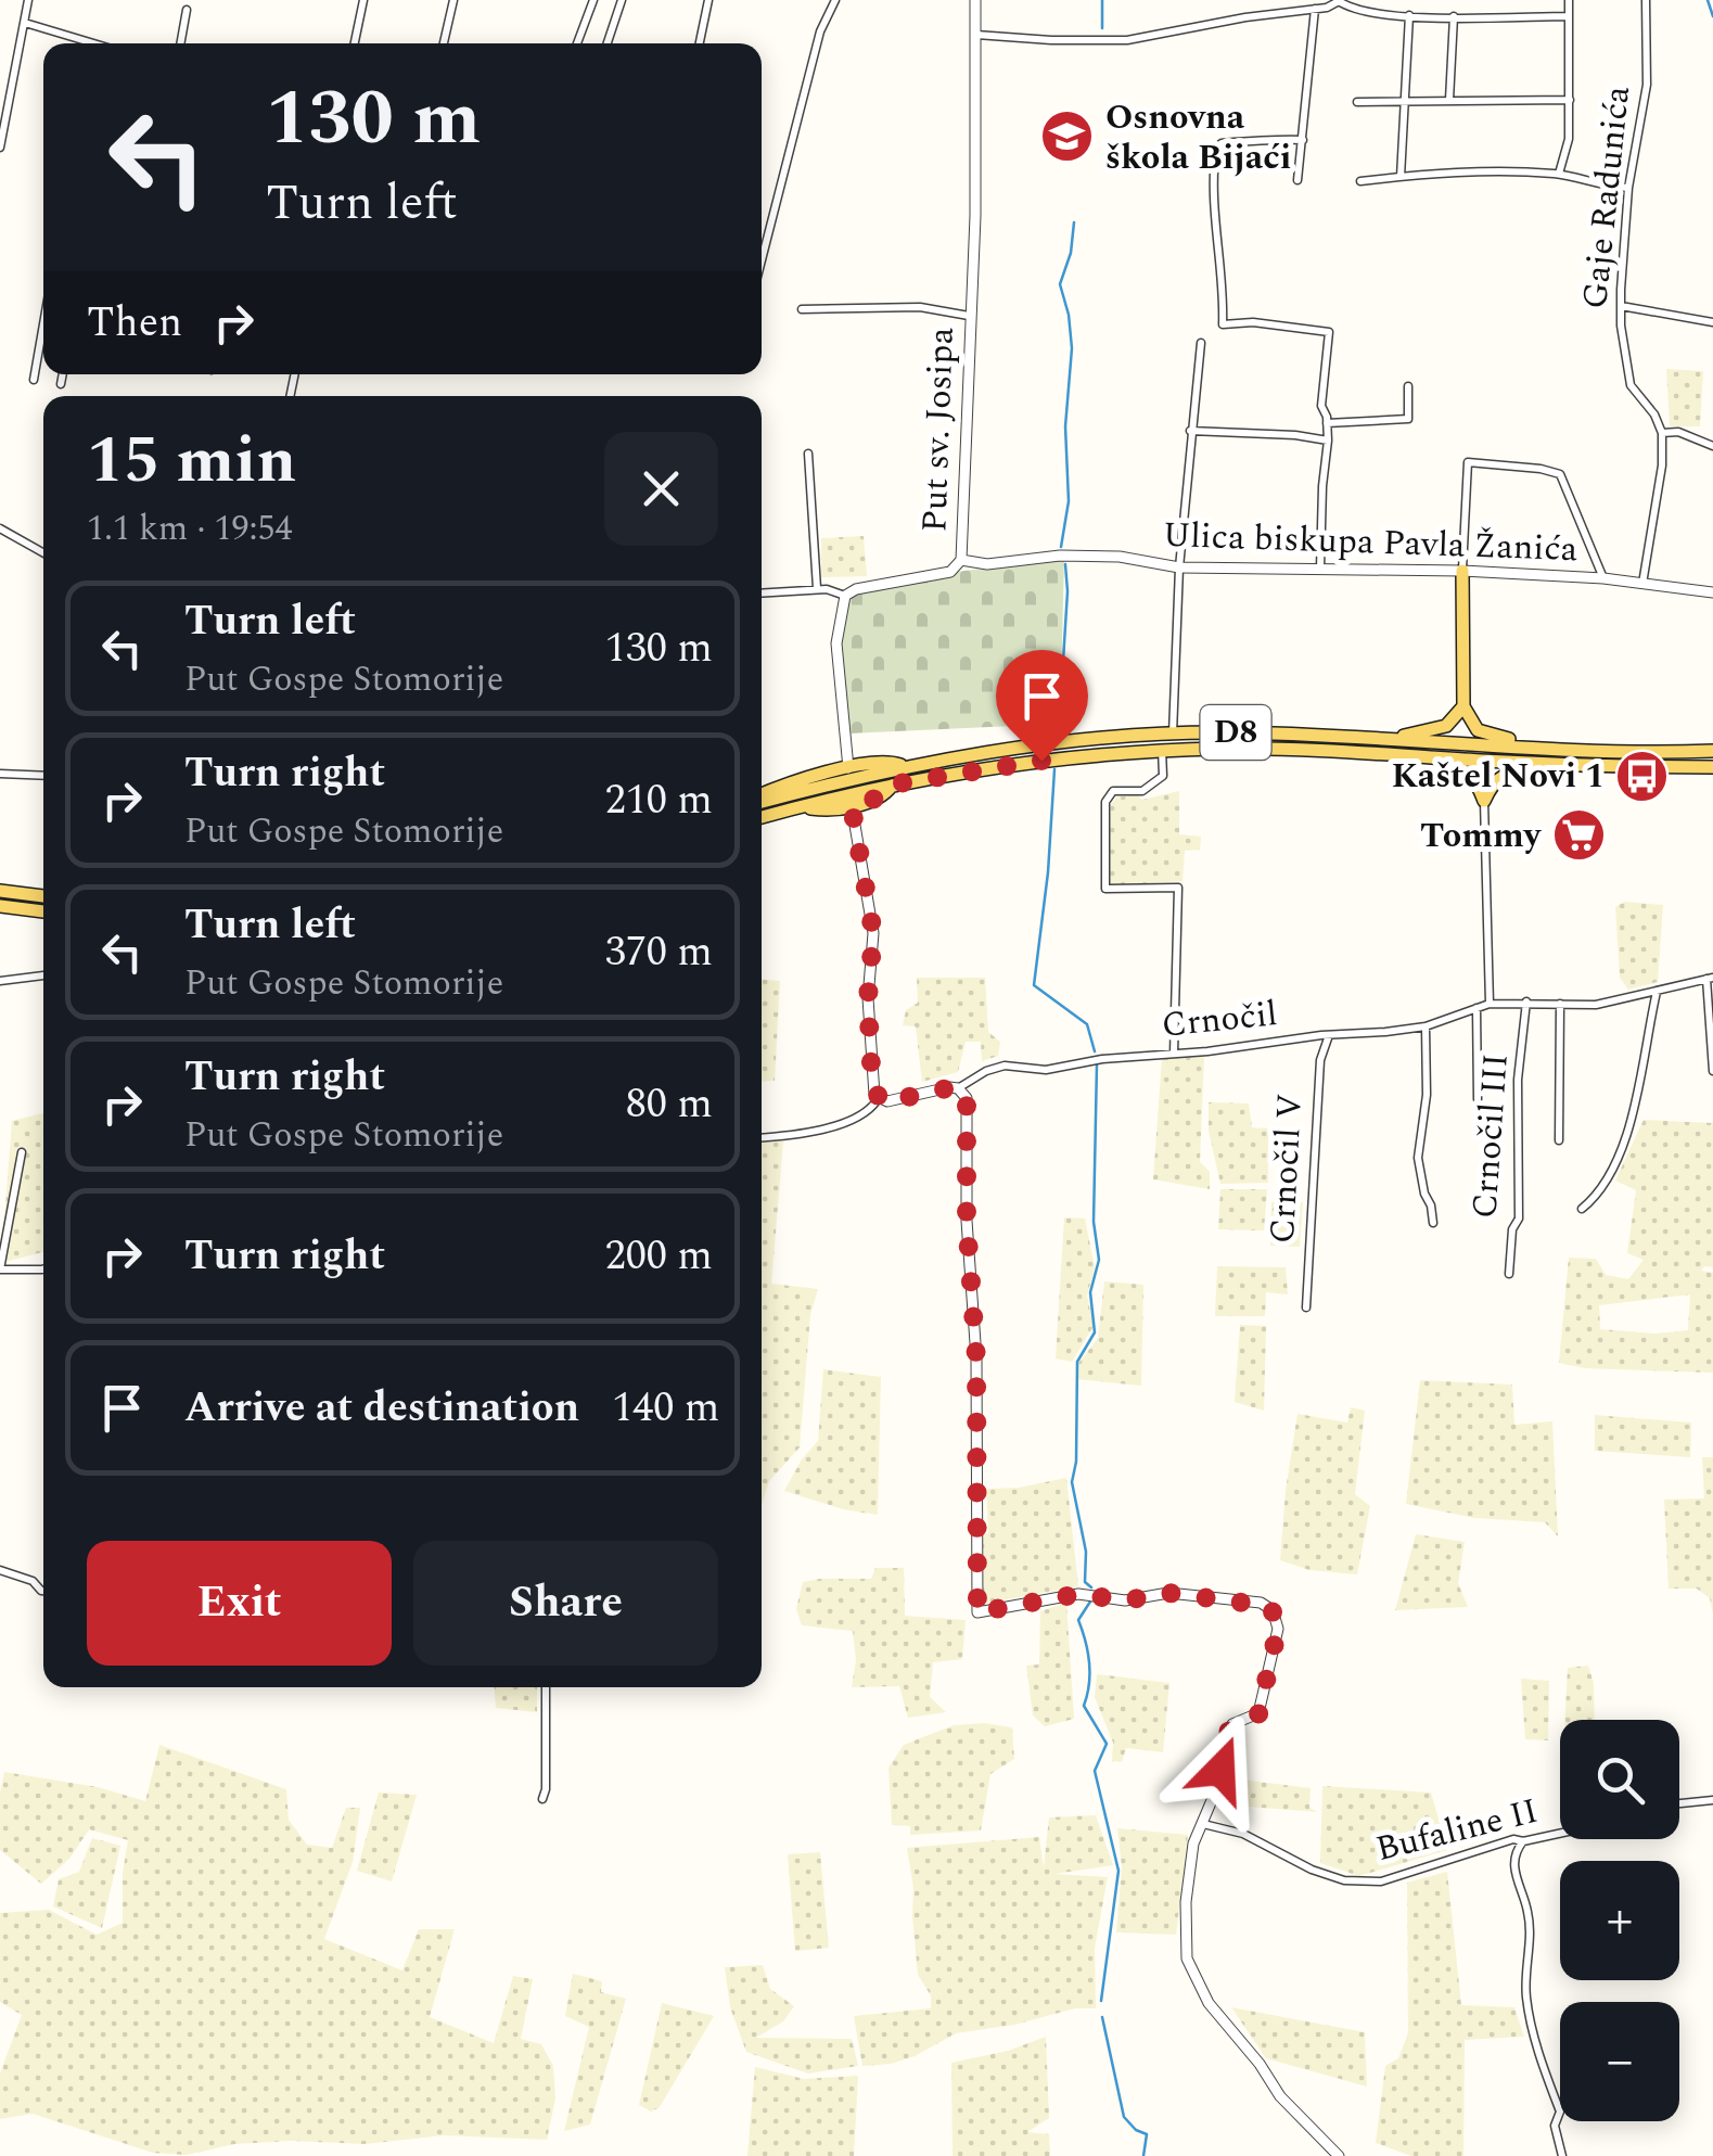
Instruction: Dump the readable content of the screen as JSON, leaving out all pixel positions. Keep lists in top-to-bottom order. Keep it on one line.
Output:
{"streets":{"main road":["D8"],"street":["Gaje Radunića","Put sv. Josipa","Ulica biskupa Pavla Žanića","Crnočil","Crnočil III","Crnočil V","Bufaline II"]},"crossings":[["Put sv. Josipa","Ulica biskupa Pavla Žanića"],["Crnočil","Crnočil III"],["Crnočil","Crnočil V"]],"places":{"school or university":["Osnovna škola Bijaći"],"bus stop":["Kaštel Novi 1"],"supermarket":["Tommy"]},"page":{"turn":["130 m","Turn left"],"then":"Then","heading":["15 min","1.1 km · 19:54"],"list":[{"name":"Turn left","note":"Put Gospe Stomorije","value":"130 m"},{"name":"Turn right","note":"Put Gospe Stomorije","value":"210 m"},{"name":"Turn left","note":"Put Gospe Stomorije","value":"370 m"},{"name":"Turn right","note":"Put Gospe Stomorije","value":"80 m"},{"name":"Turn right","value":"200 m"},{"name":"Arrive at destination","value":"140 m"}],"buttons":["Exit","Share"],"map_buttons":["+","−"]}}
